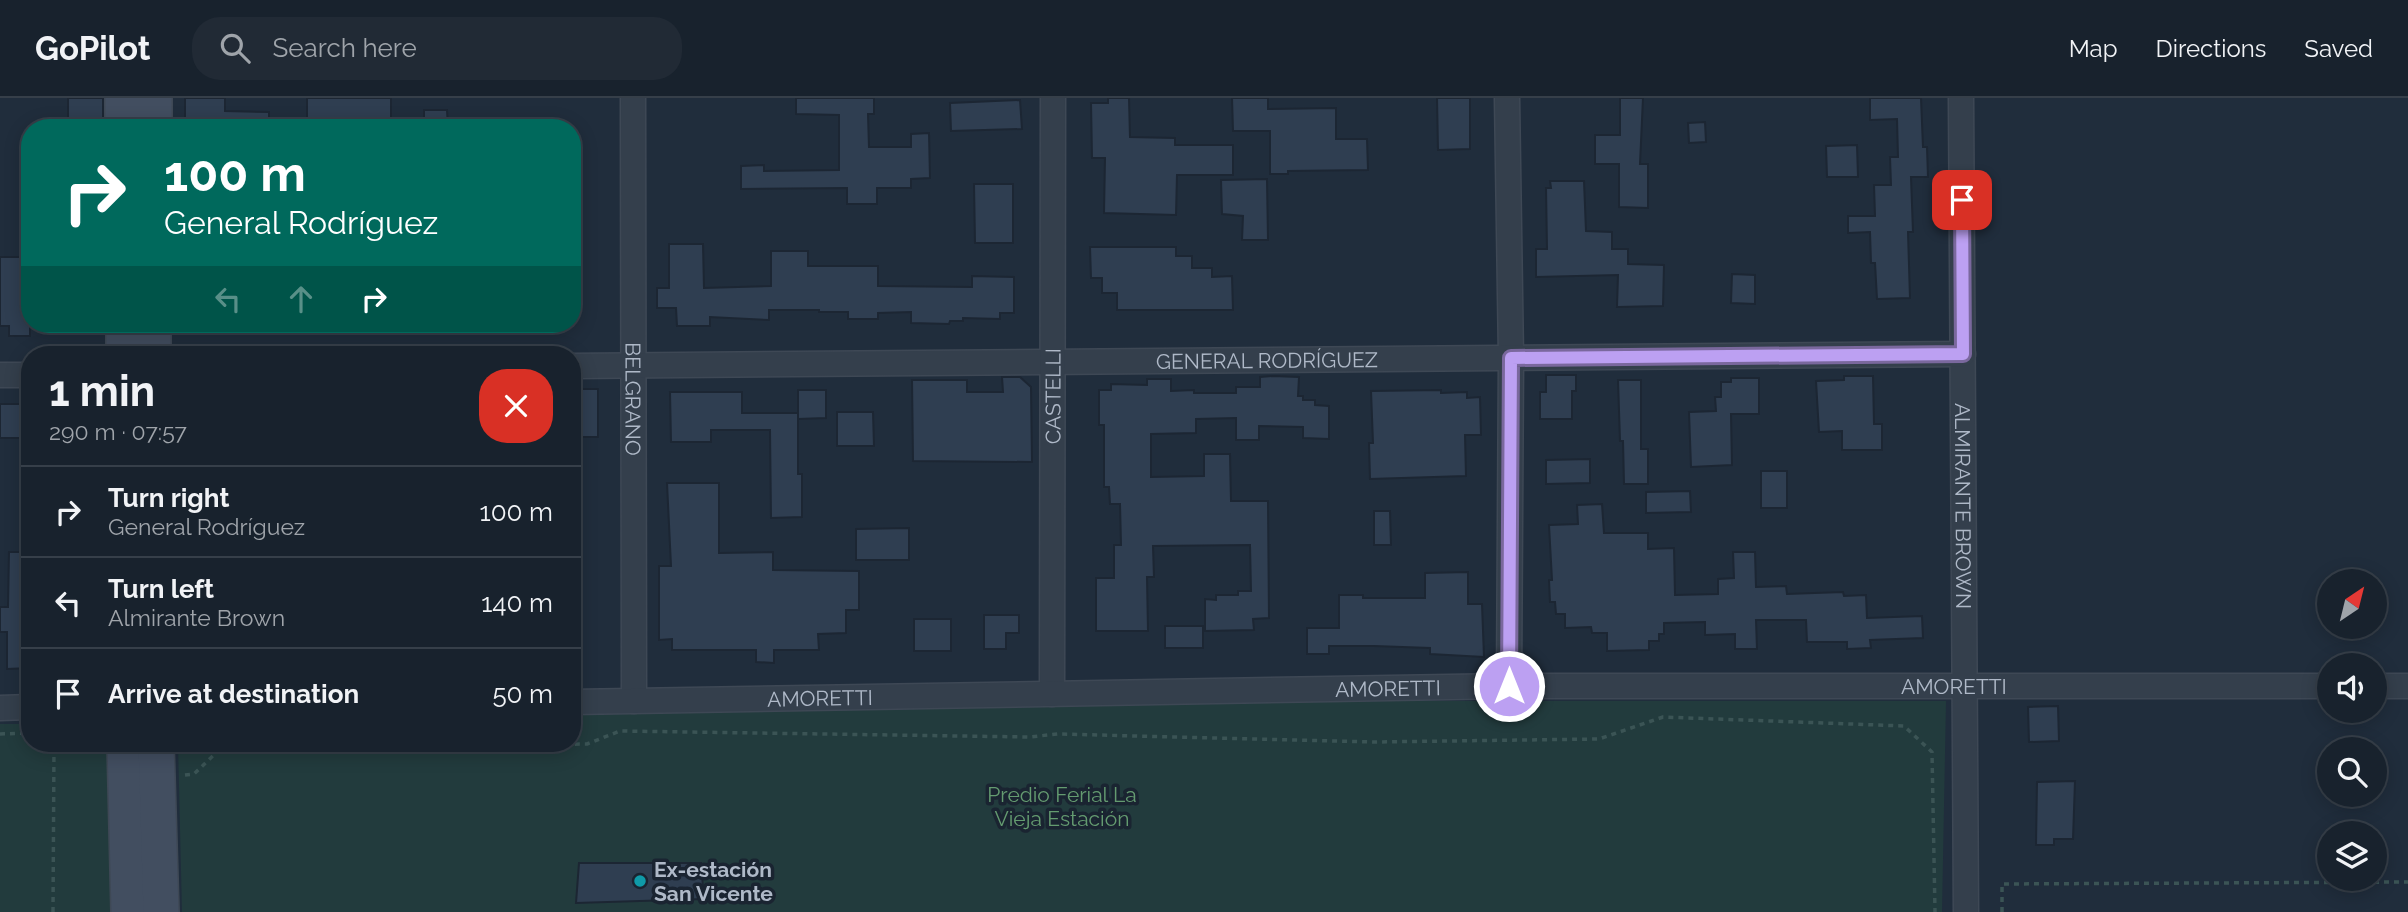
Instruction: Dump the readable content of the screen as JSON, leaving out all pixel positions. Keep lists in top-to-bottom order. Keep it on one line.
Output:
{"streets":{"street":["GENERAL RODRÍGUEZ","CASTELLI","BELGRANO","ALMIRANTE BROWN","AMORETTI"]},"crossings":[["GENERAL RODRÍGUEZ","CASTELLI"],["GENERAL RODRÍGUEZ","BELGRANO"],["GENERAL RODRÍGUEZ","ALMIRANTE BROWN"],["CASTELLI","AMORETTI"],["BELGRANO","AMORETTI"],["ALMIRANTE BROWN","AMORETTI"]],"parks":["Predio Ferial La Vieja Estación"],"places":["Ex-estación San Vicente"],"north":"top right","page":{"header":"GoPilot","search":"Search here","nav":["Map","Directions","Saved"],"turn":["100 m","General Rodríguez"],"heading":["1 min","290 m · 07:57"],"list":[{"name":"Turn right","note":"General Rodríguez","value":"100 m"},{"name":"Turn left","note":"Almirante Brown","value":"140 m"},{"name":"Arrive at destination","value":"50 m"}]}}
